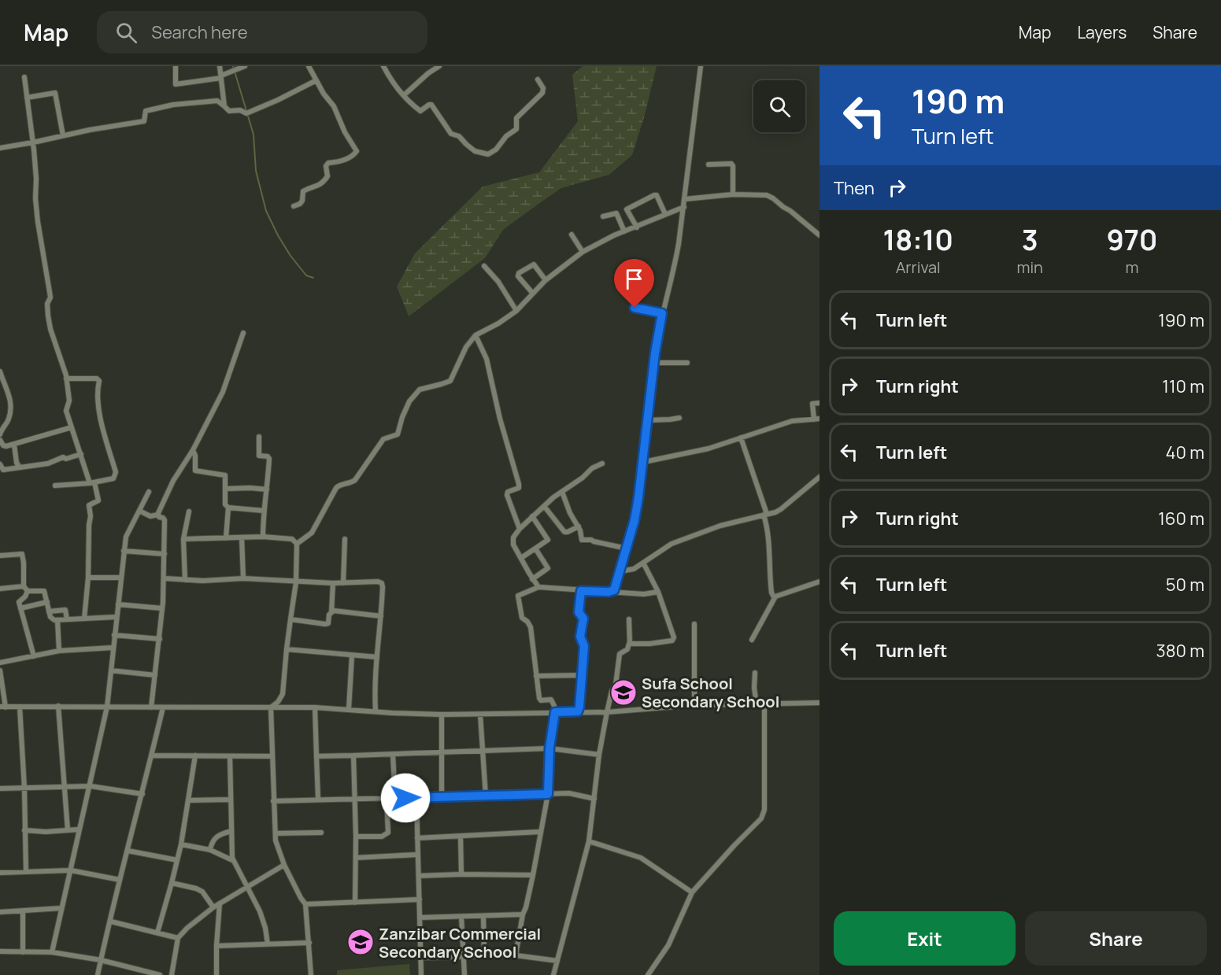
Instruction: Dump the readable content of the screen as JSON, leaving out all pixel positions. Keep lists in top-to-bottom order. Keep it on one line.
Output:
{"places":{"school or university":["Sufa School Secondary School","Zanzibar Commercial Secondary School"]},"page":{"header":"Map","search":"Search here","nav":["Map","Layers","Share"],"turn":["190 m","Turn left"],"then":"Then","eta":["18:10","Arrival","3","min","970","m"],"list":[{"name":"Turn left","value":"190 m"},{"name":"Turn right","value":"110 m"},{"name":"Turn left","value":"40 m"},{"name":"Turn right","value":"160 m"},{"name":"Turn left","value":"50 m"},{"name":"Turn left","value":"380 m"}],"buttons":["Exit","Share"]}}
